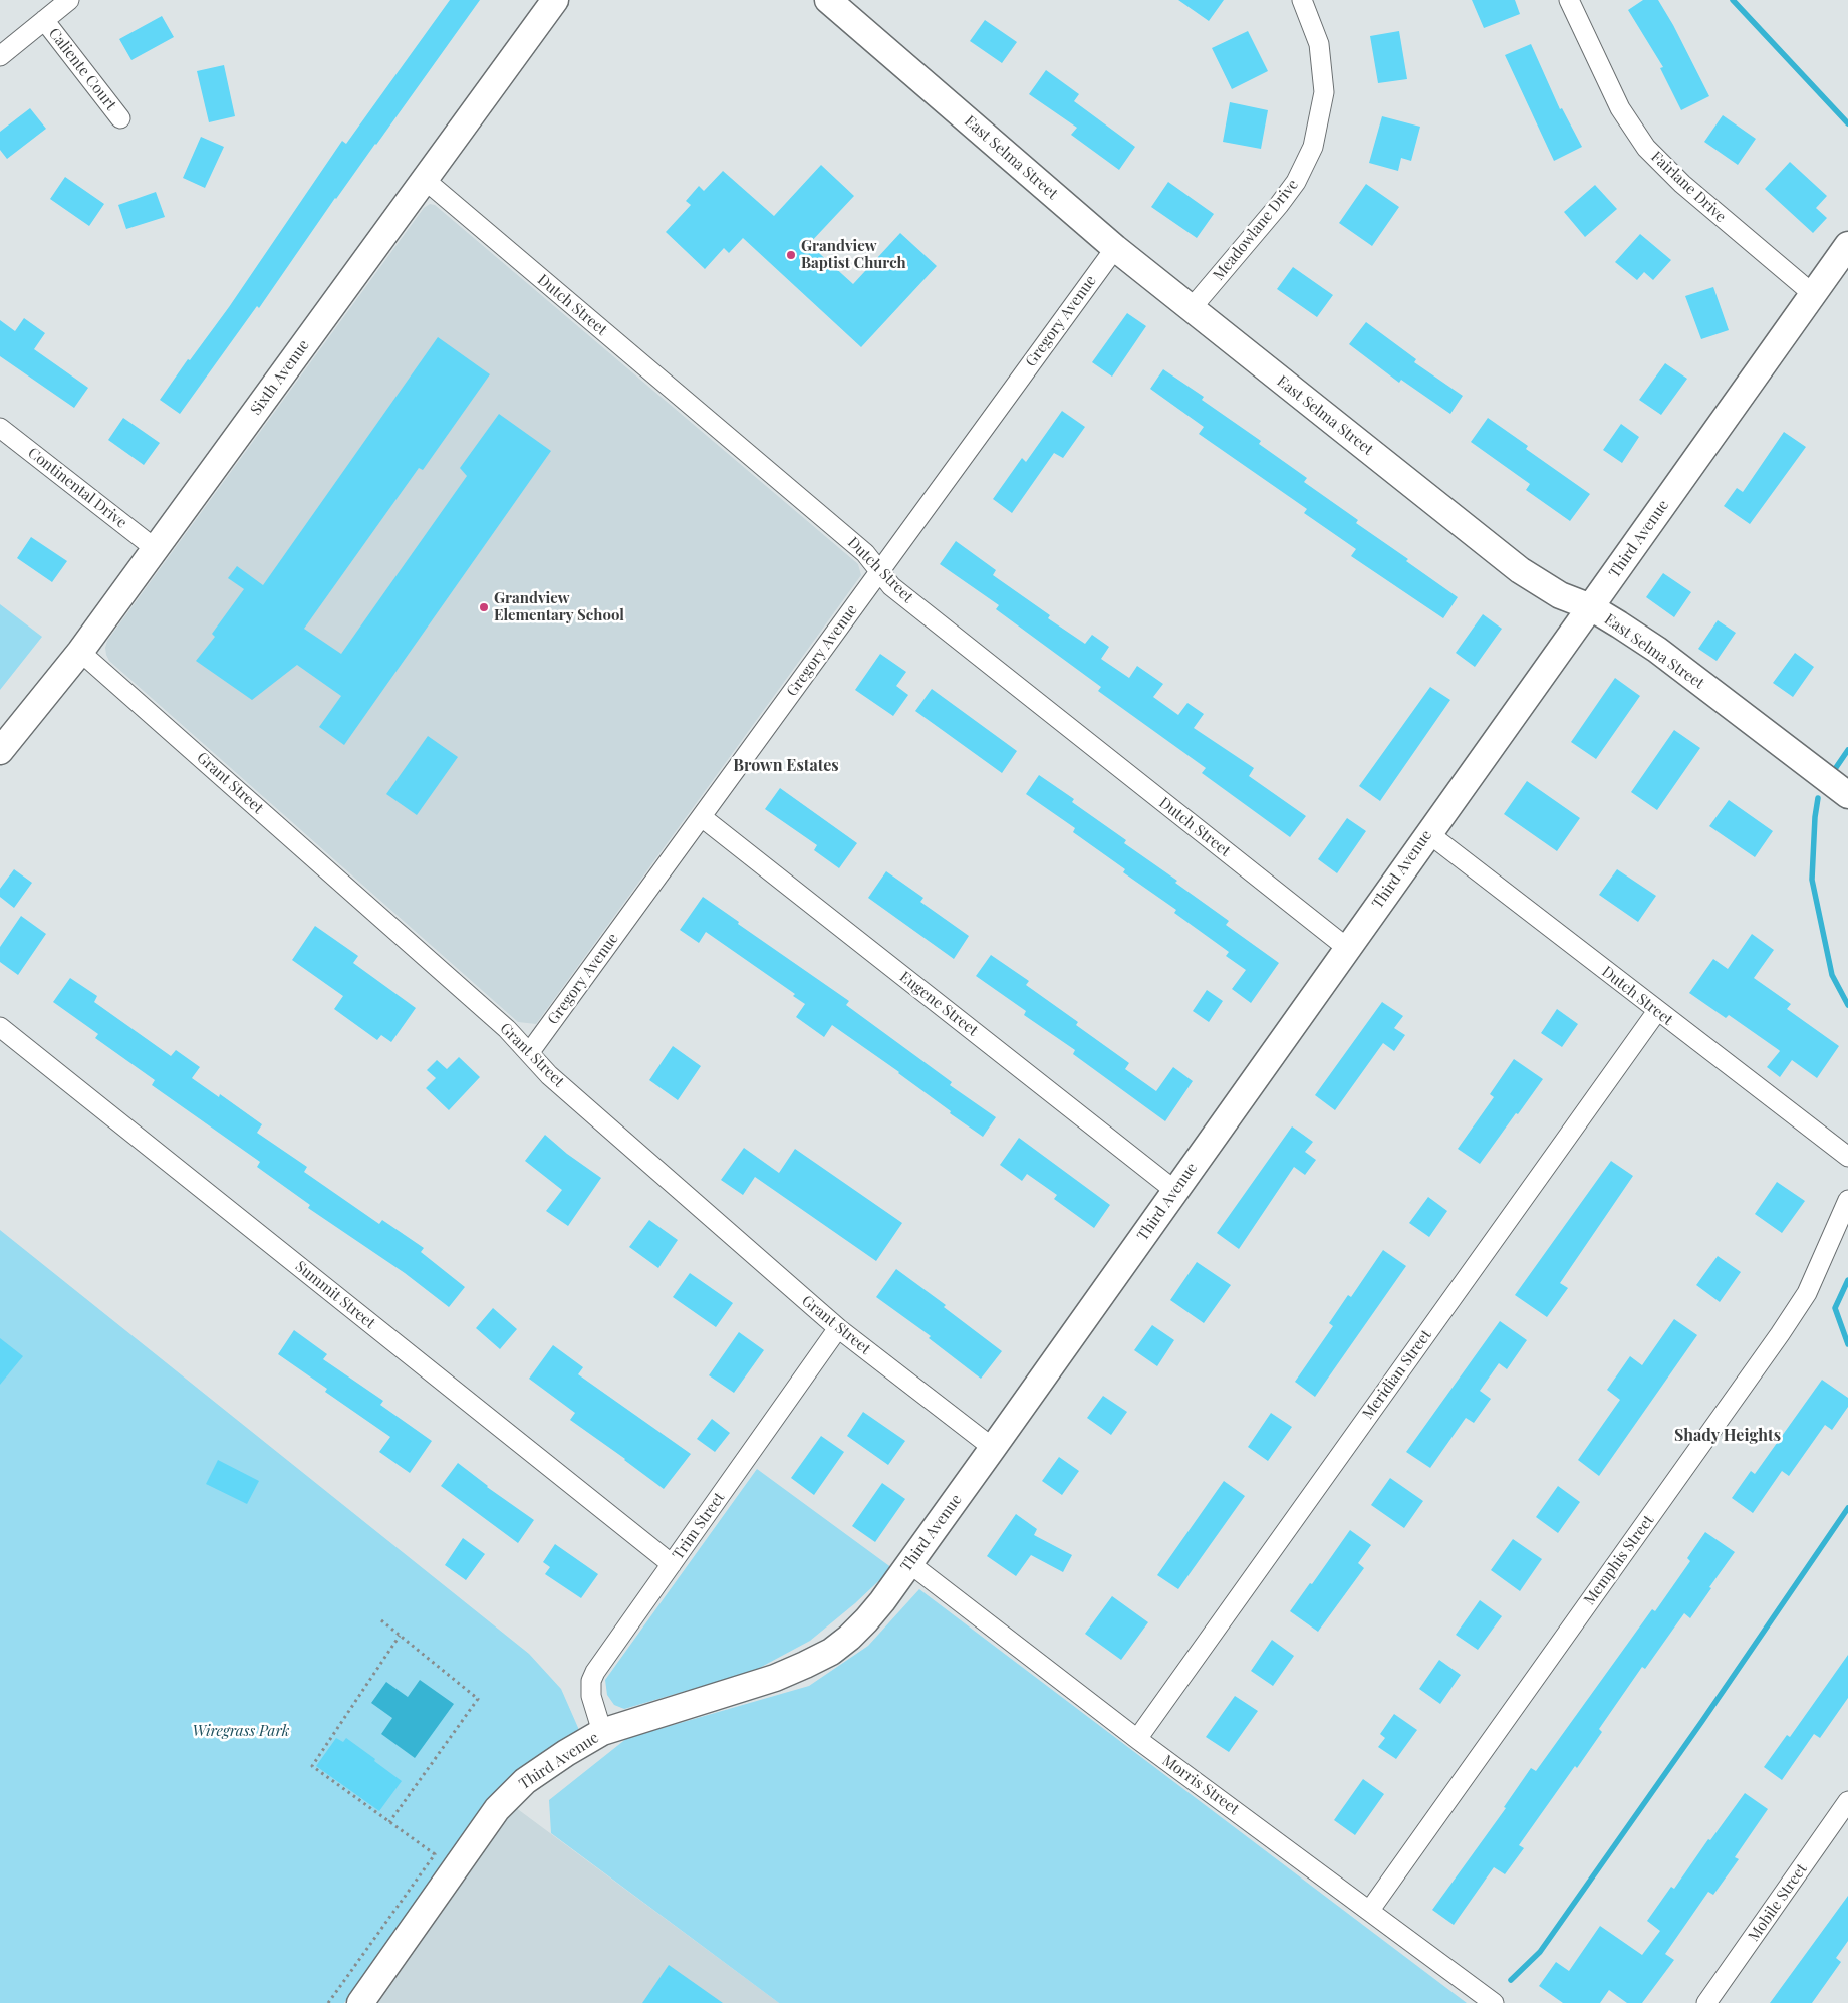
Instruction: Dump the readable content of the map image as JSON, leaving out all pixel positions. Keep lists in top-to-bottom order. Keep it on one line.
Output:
{"streets":{"street":["Caliente Court","East Selma Street","Fairlane Drive","Meadowlane Drive","Dutch Street","Gregory Avenue","Sixth Avenue","Continental Drive","Third Avenue","Grant Street","Eugene Street","Summit Street","Meridian Street","Trim Street","Memphis Street","Morris Street","Mobile Street"]},"crossings":[["East Selma Street","Meadowlane Drive"],["East Selma Street","Gregory Avenue"],["East Selma Street","Third Avenue"],["Fairlane Drive","Third Avenue"],["Dutch Street","Gregory Avenue"],["Dutch Street","Sixth Avenue"],["Dutch Street","Third Avenue"],["Dutch Street","Meridian Street"],["Gregory Avenue","Grant Street"],["Gregory Avenue","Eugene Street"],["Sixth Avenue","Continental Drive"],["Sixth Avenue","Grant Street"],["Third Avenue","Grant Street"],["Third Avenue","Eugene Street"],["Third Avenue","Trim Street"],["Third Avenue","Morris Street"],["Grant Street","Trim Street"],["Summit Street","Trim Street"],["Meridian Street","Morris Street"],["Memphis Street","Morris Street"]],"districts":["Brown Estates","Shady Heights"],"parks":["Wiregrass Park"],"places":["Grandview Baptist Church","Grandview Elementary School"]}
